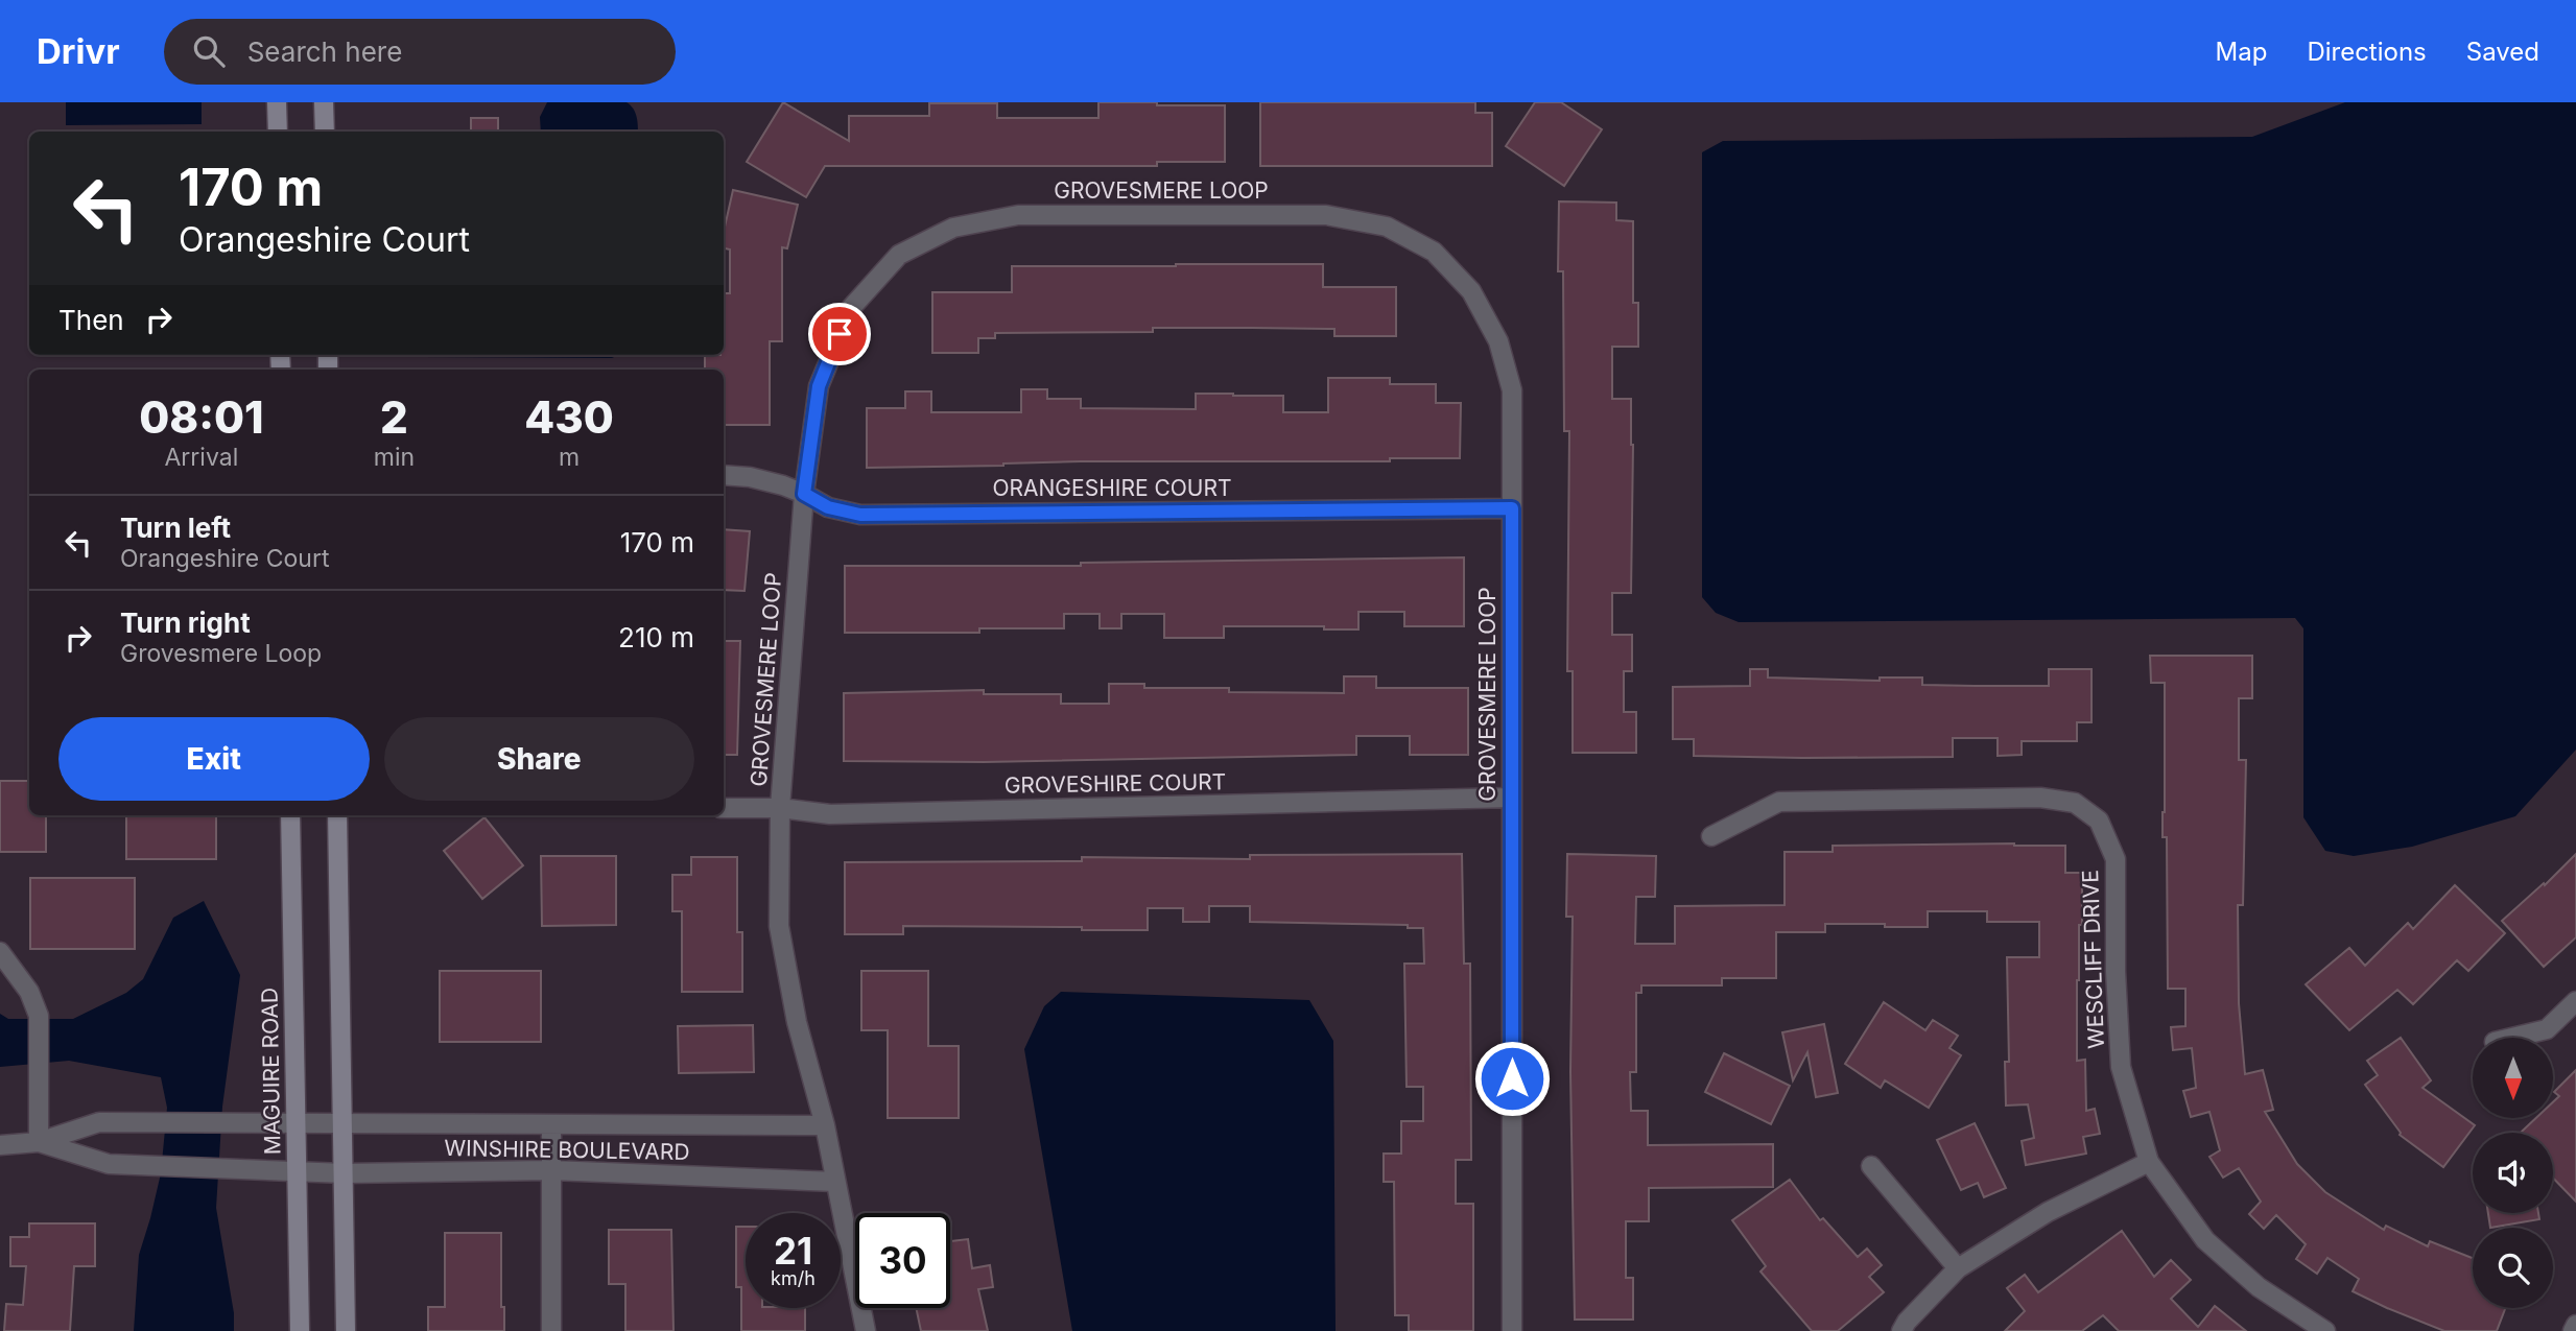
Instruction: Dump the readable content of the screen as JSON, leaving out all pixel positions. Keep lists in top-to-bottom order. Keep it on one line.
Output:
{"streets":{"main road":["MAGUIRE ROAD"],"street":["GROVESMERE LOOP","ORANGESHIRE COURT","GROVESHIRE COURT","WESCLIFF DRIVE","WINSHIRE BOULEVARD"]},"crossings":[["GROVESMERE LOOP","ORANGESHIRE COURT"],["GROVESMERE LOOP","GROVESHIRE COURT"],["GROVESMERE LOOP","WINSHIRE BOULEVARD"],["MAGUIRE ROAD","WINSHIRE BOULEVARD"]],"north":"bottom","page":{"header":"Drivr","search":"Search here","nav":["Map","Directions","Saved"],"turn":["170 m","Orangeshire Court"],"then":"Then","eta":["08:01","Arrival","2","min","430","m"],"list":[{"name":"Turn left","note":"Orangeshire Court","value":"170 m"},{"name":"Turn right","note":"Grovesmere Loop","value":"210 m"}],"buttons":["Exit","Share"],"speed":"21 km/h","limit":"30"}}
